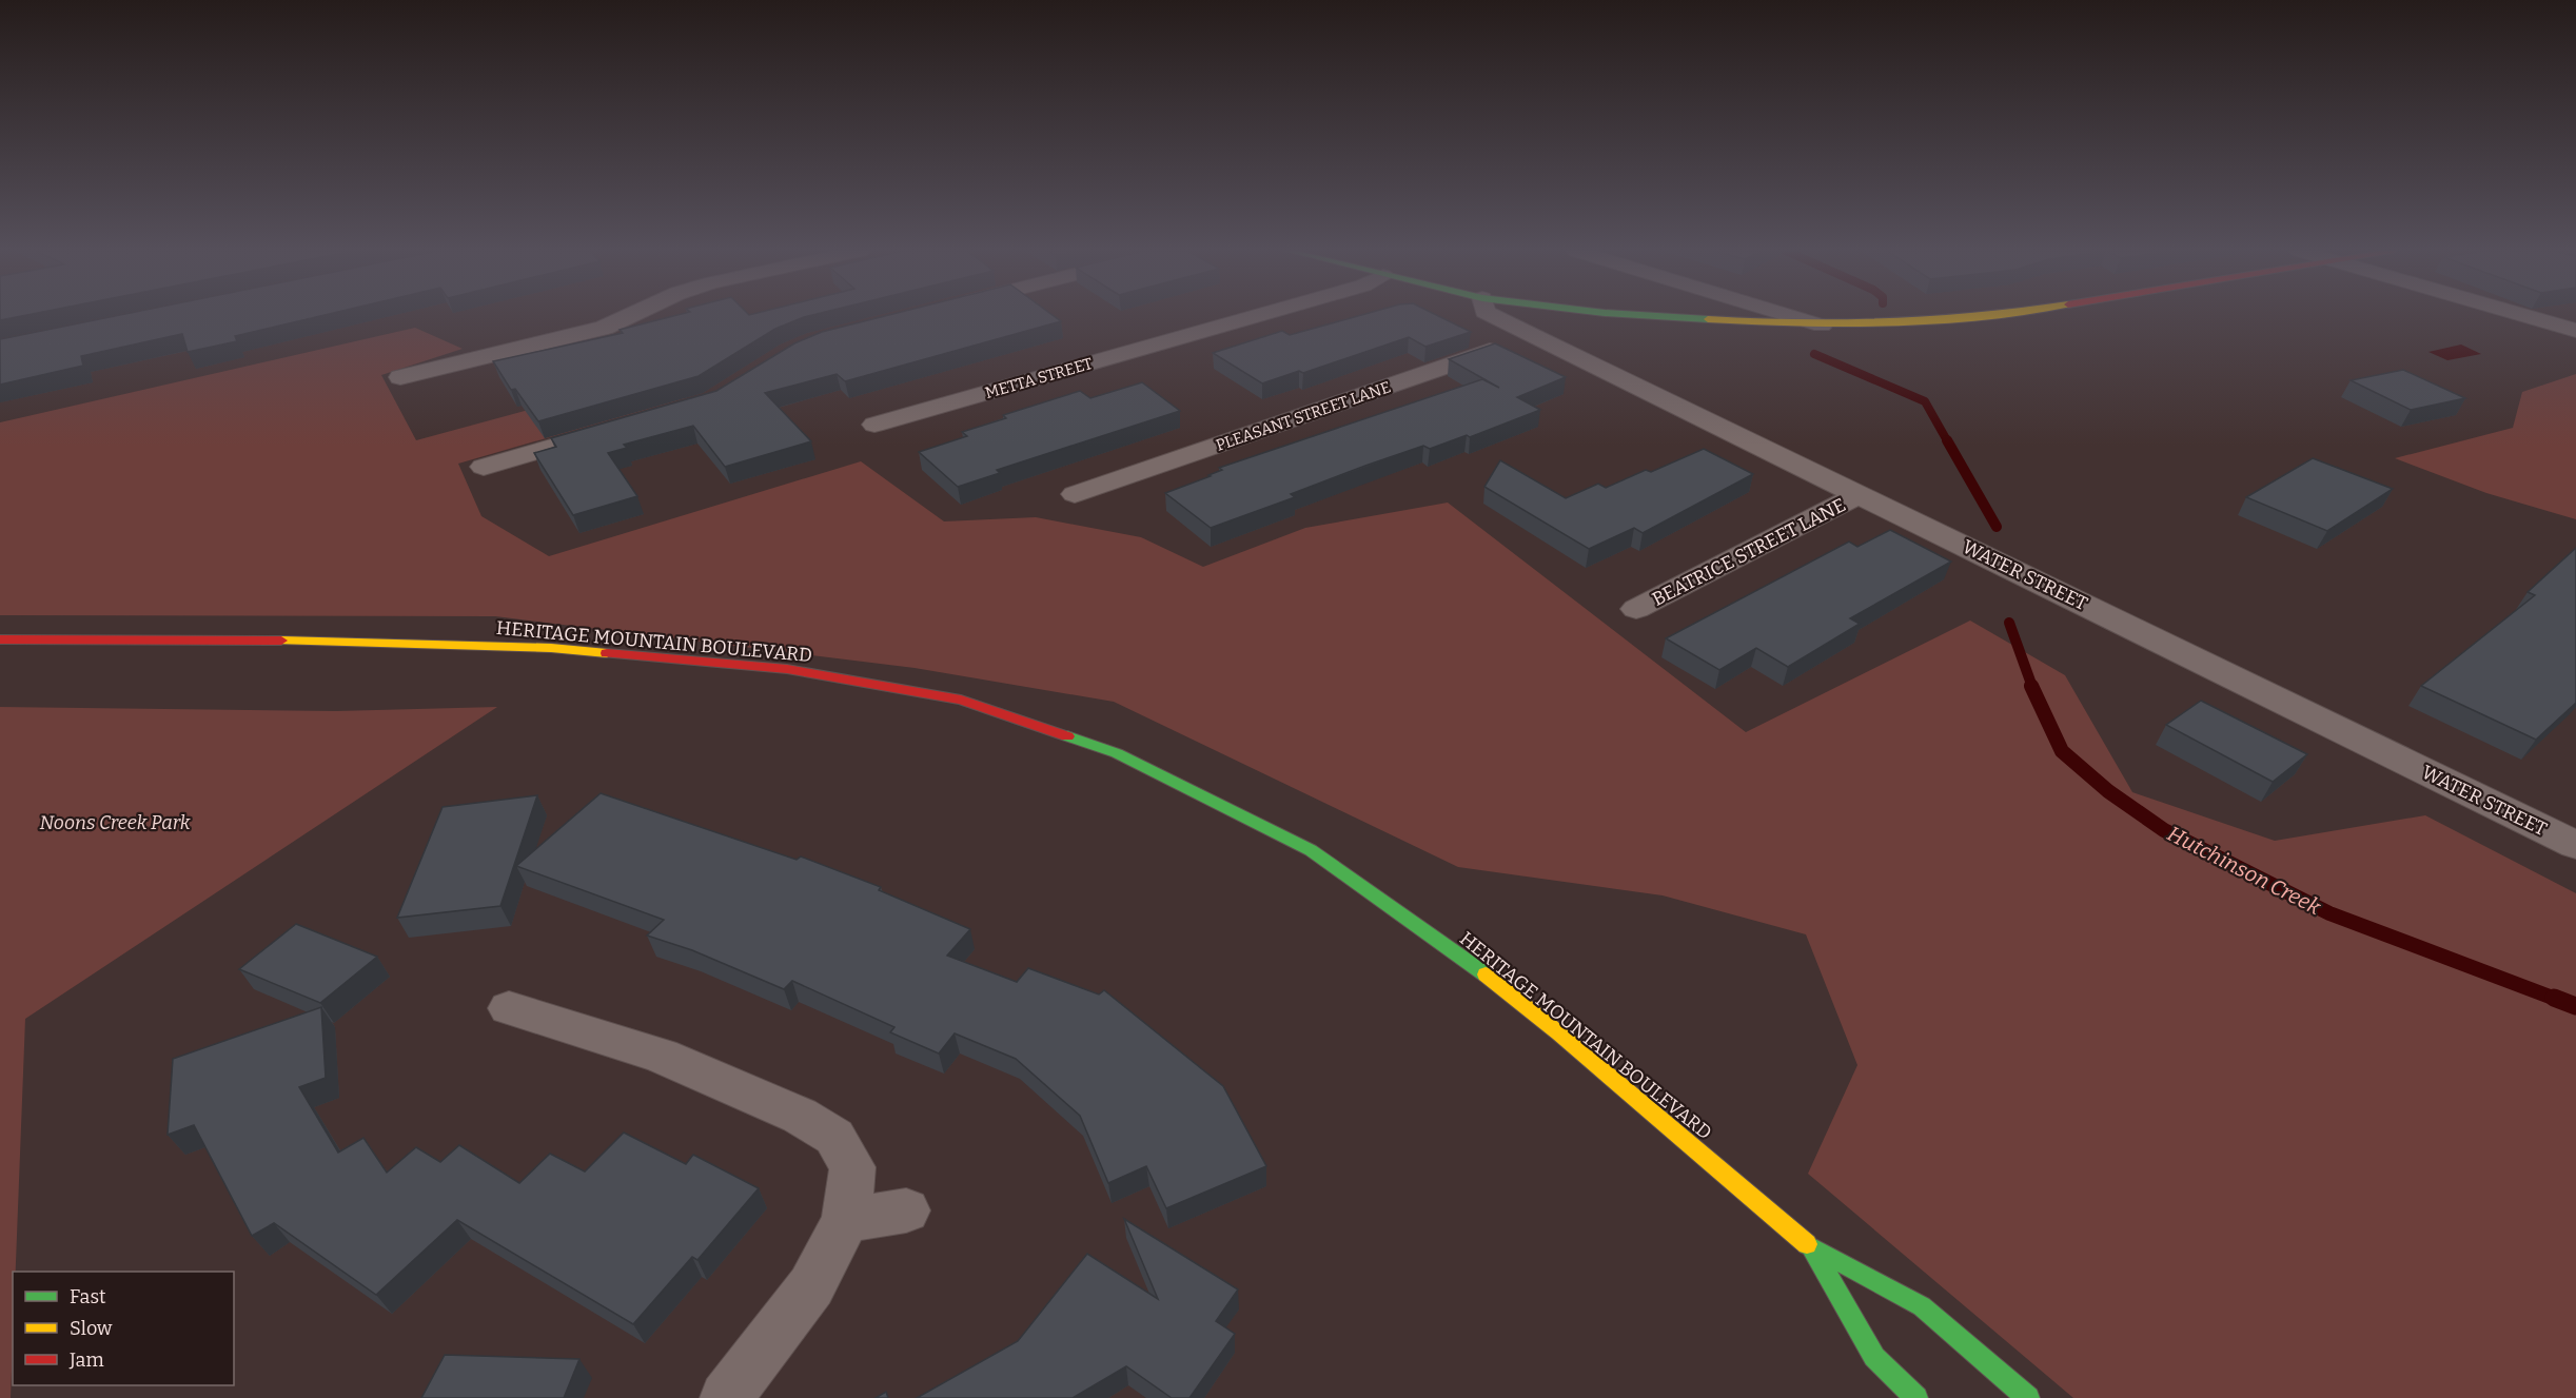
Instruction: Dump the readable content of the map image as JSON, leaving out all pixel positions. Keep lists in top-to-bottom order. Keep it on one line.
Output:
{"streets":{"main road":["HERITAGE MOUNTAIN BOULEVARD"],"street":["METTA STREET","PLEASANT STREET LANE","BEATRICE STREET LANE","WATER STREET"]},"crossings":[["PLEASANT STREET LANE","WATER STREET"],["BEATRICE STREET LANE","WATER STREET"]],"water":["Hutchinson Creek"],"parks":["Noons Creek Park"],"legend":["Fast","Slow","Jam"]}
